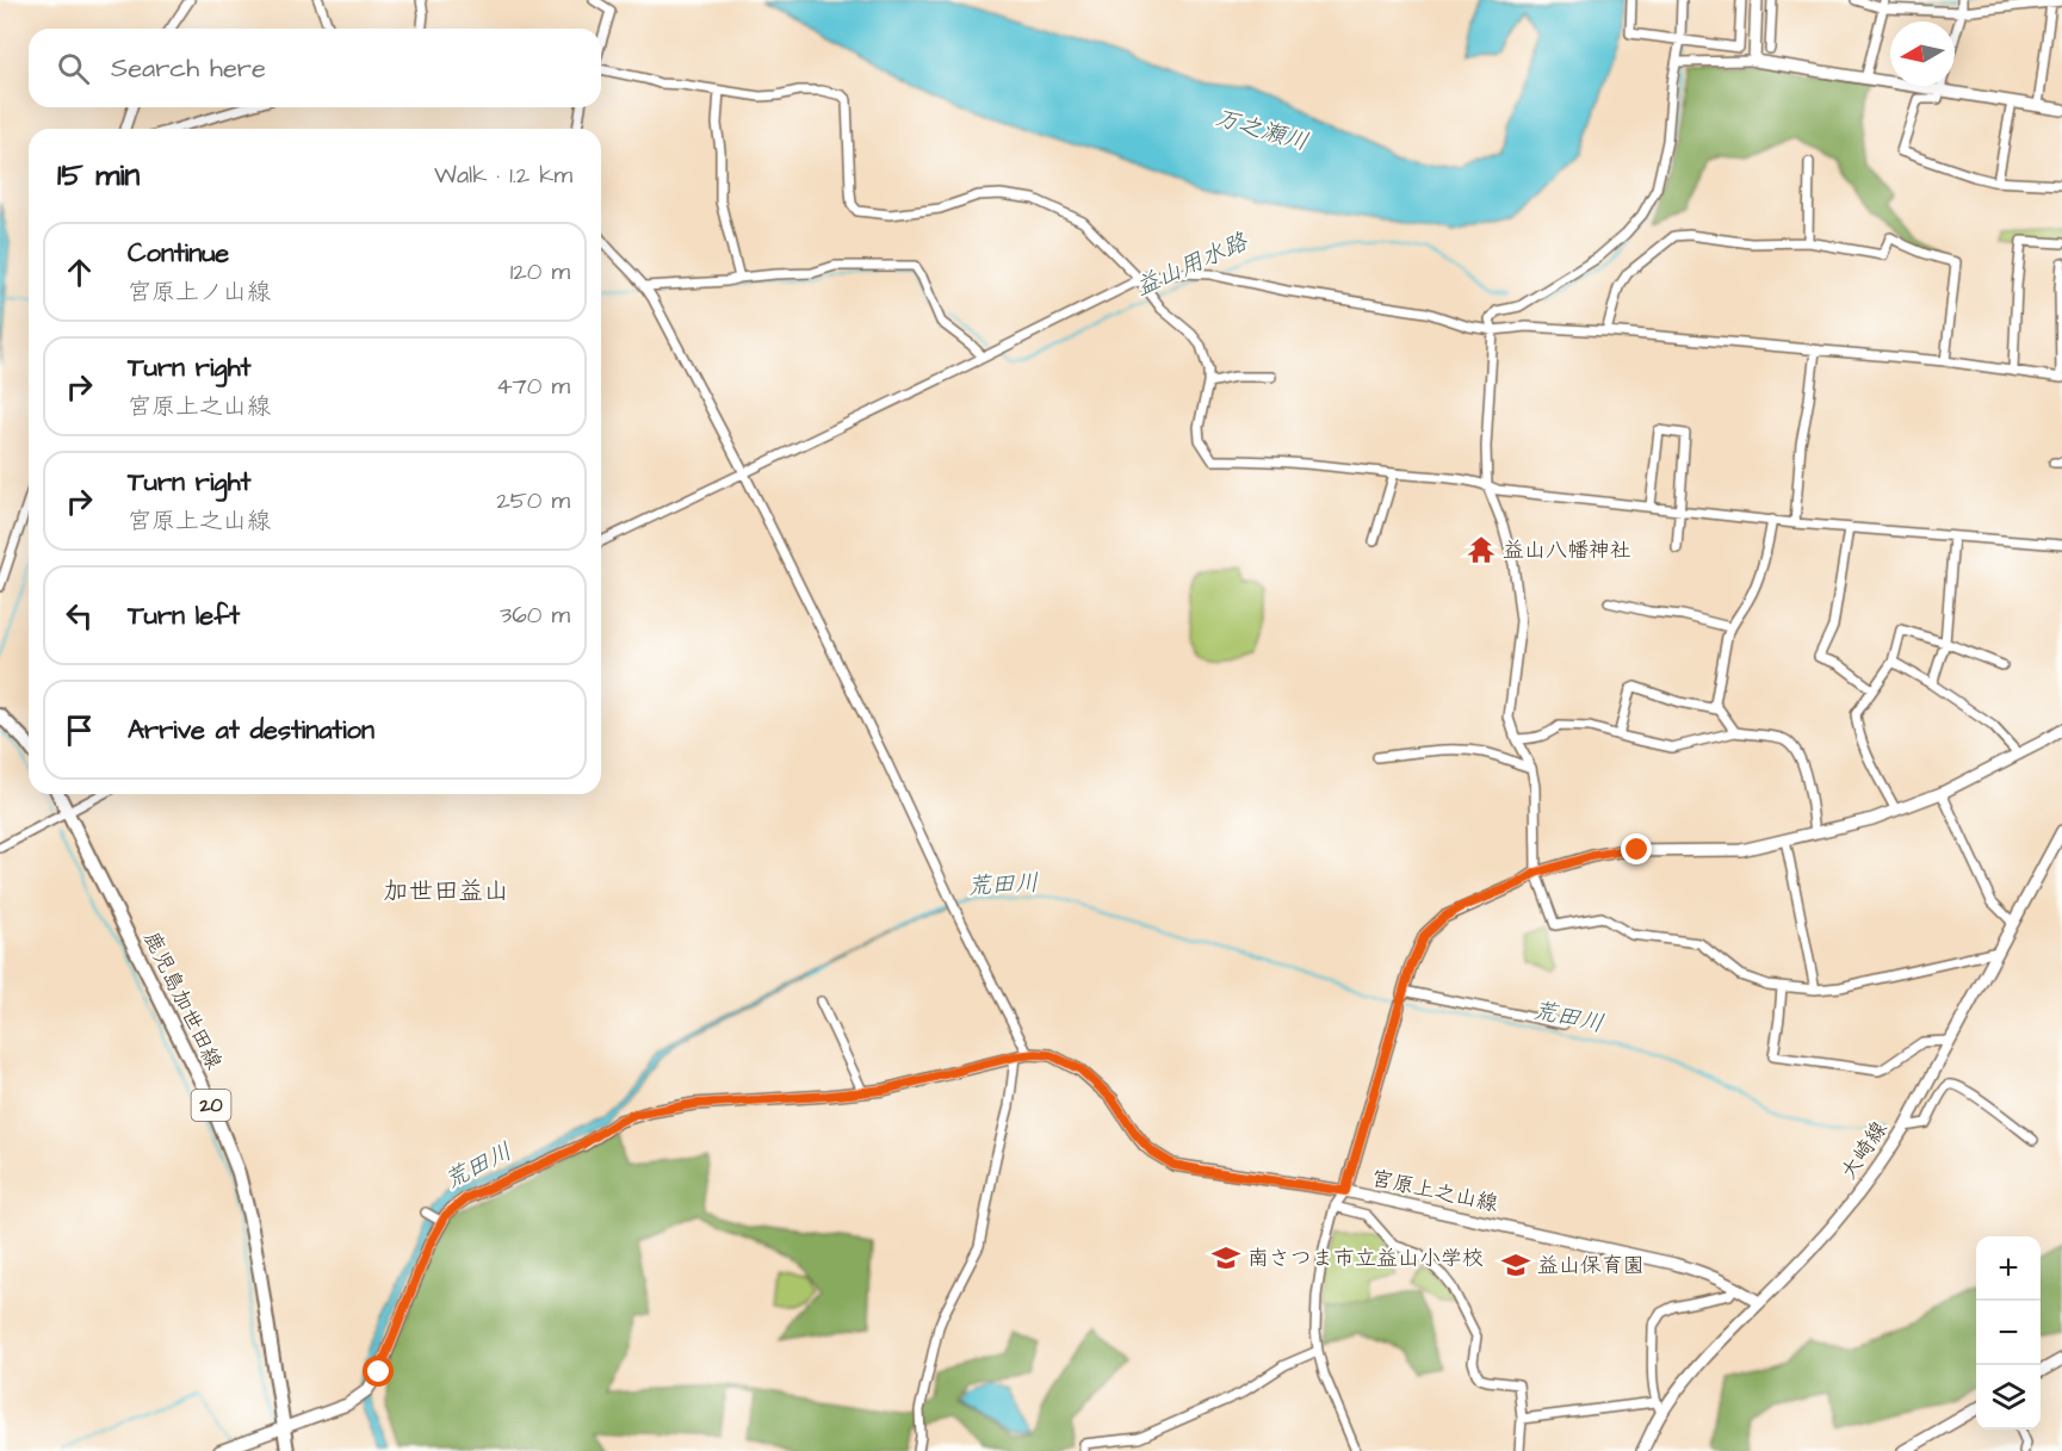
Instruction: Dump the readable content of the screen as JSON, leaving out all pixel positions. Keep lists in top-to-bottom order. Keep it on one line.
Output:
{"streets":{"main road":["鹿児島加世田線","20"],"street":["大崎線","宮原上之山線"]},"crossings":[["鹿児島加世田線","宮原上之山線"],["大崎線","宮原上之山線"]],"districts":["加世田益山"],"water":["万之瀬川","益山用水路","荒田川"],"places":{"temple":["益山八幡神社"],"school or university":["南さつま市立益山小学校","益山保育園"]},"north":"left","page":{"search":"Search here","heading":["15 min","Walk · 1.2 km"],"list":[["Continue","宮原上ノ山線","120 m"],["Turn right","宮原上之山線","470 m"],["Turn right","宮原上之山線","250 m"],["Turn left","360 m"],"Arrive at destination"],"map_buttons":["+","−"]}}
